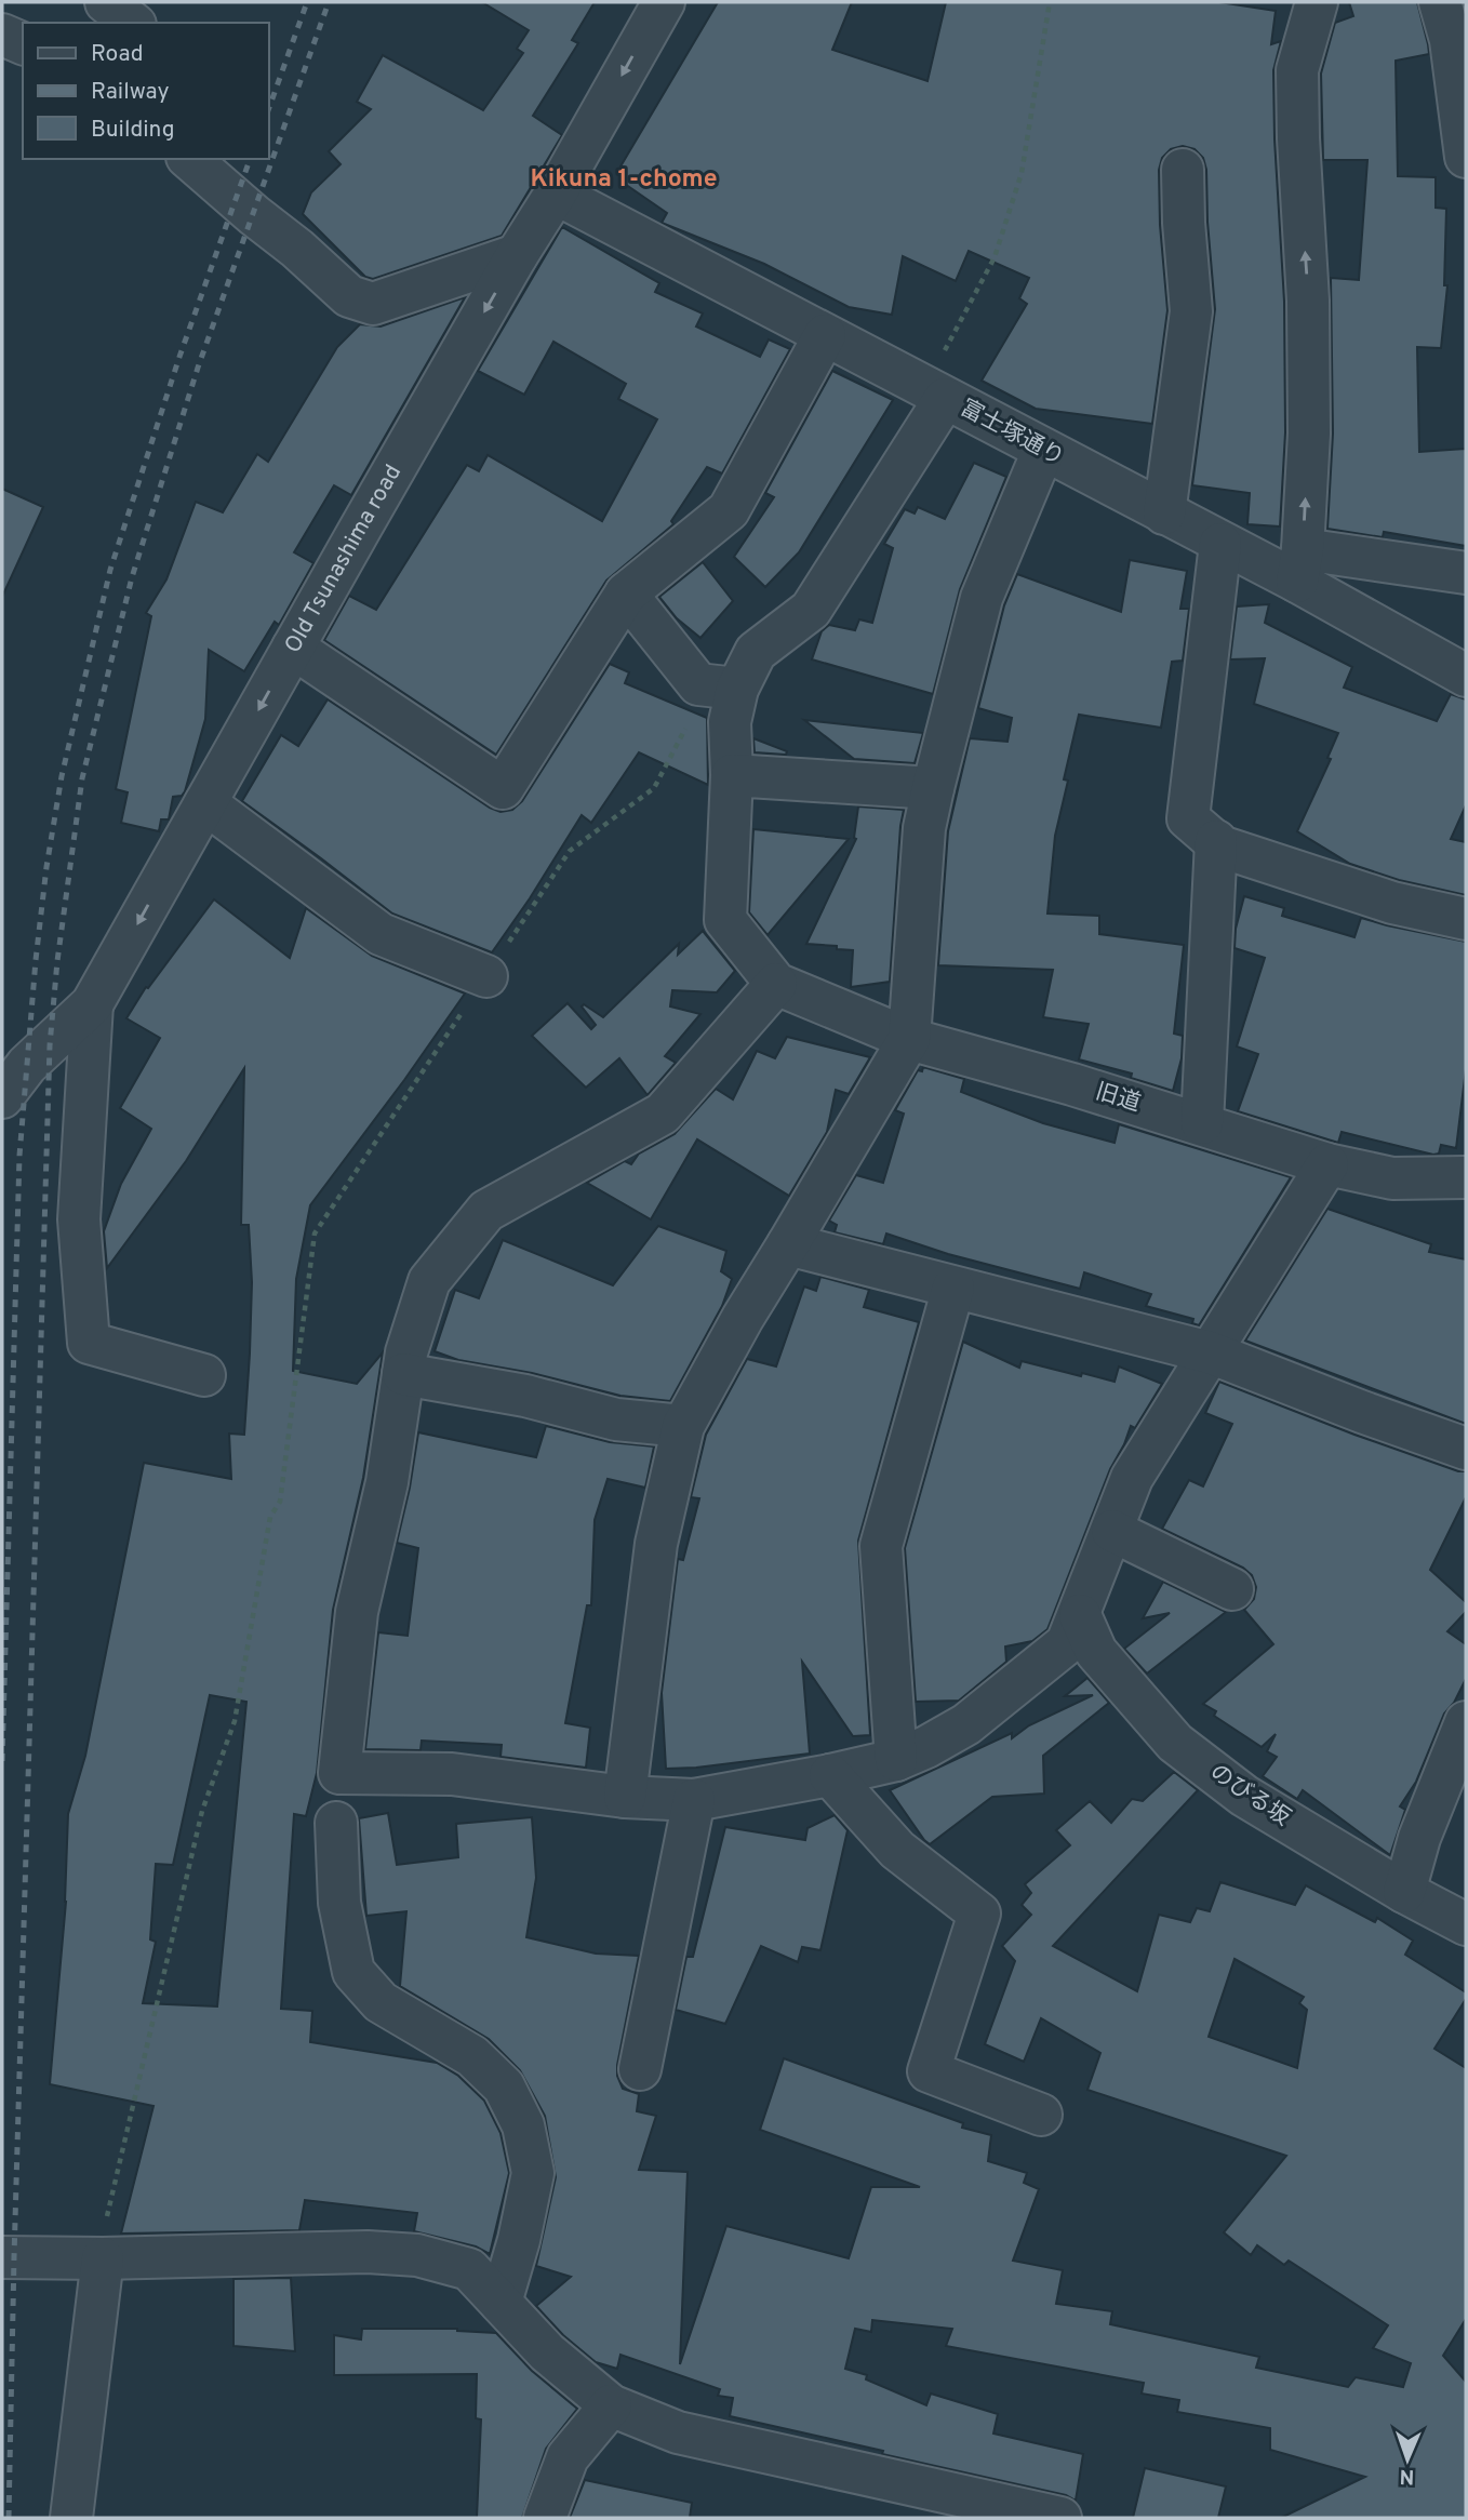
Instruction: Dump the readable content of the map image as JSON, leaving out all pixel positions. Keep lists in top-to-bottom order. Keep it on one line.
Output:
{"streets":{"street":["富士塚通り","Old Tsunashima road","旧道","のびる坂"]},"crossings":[["富士塚通り","Old Tsunashima road"]],"one_way":["Old Tsunashima road"],"districts":["Kikuna 1-chome"],"legend":["Road","Railway","Building"],"north":"bottom"}
